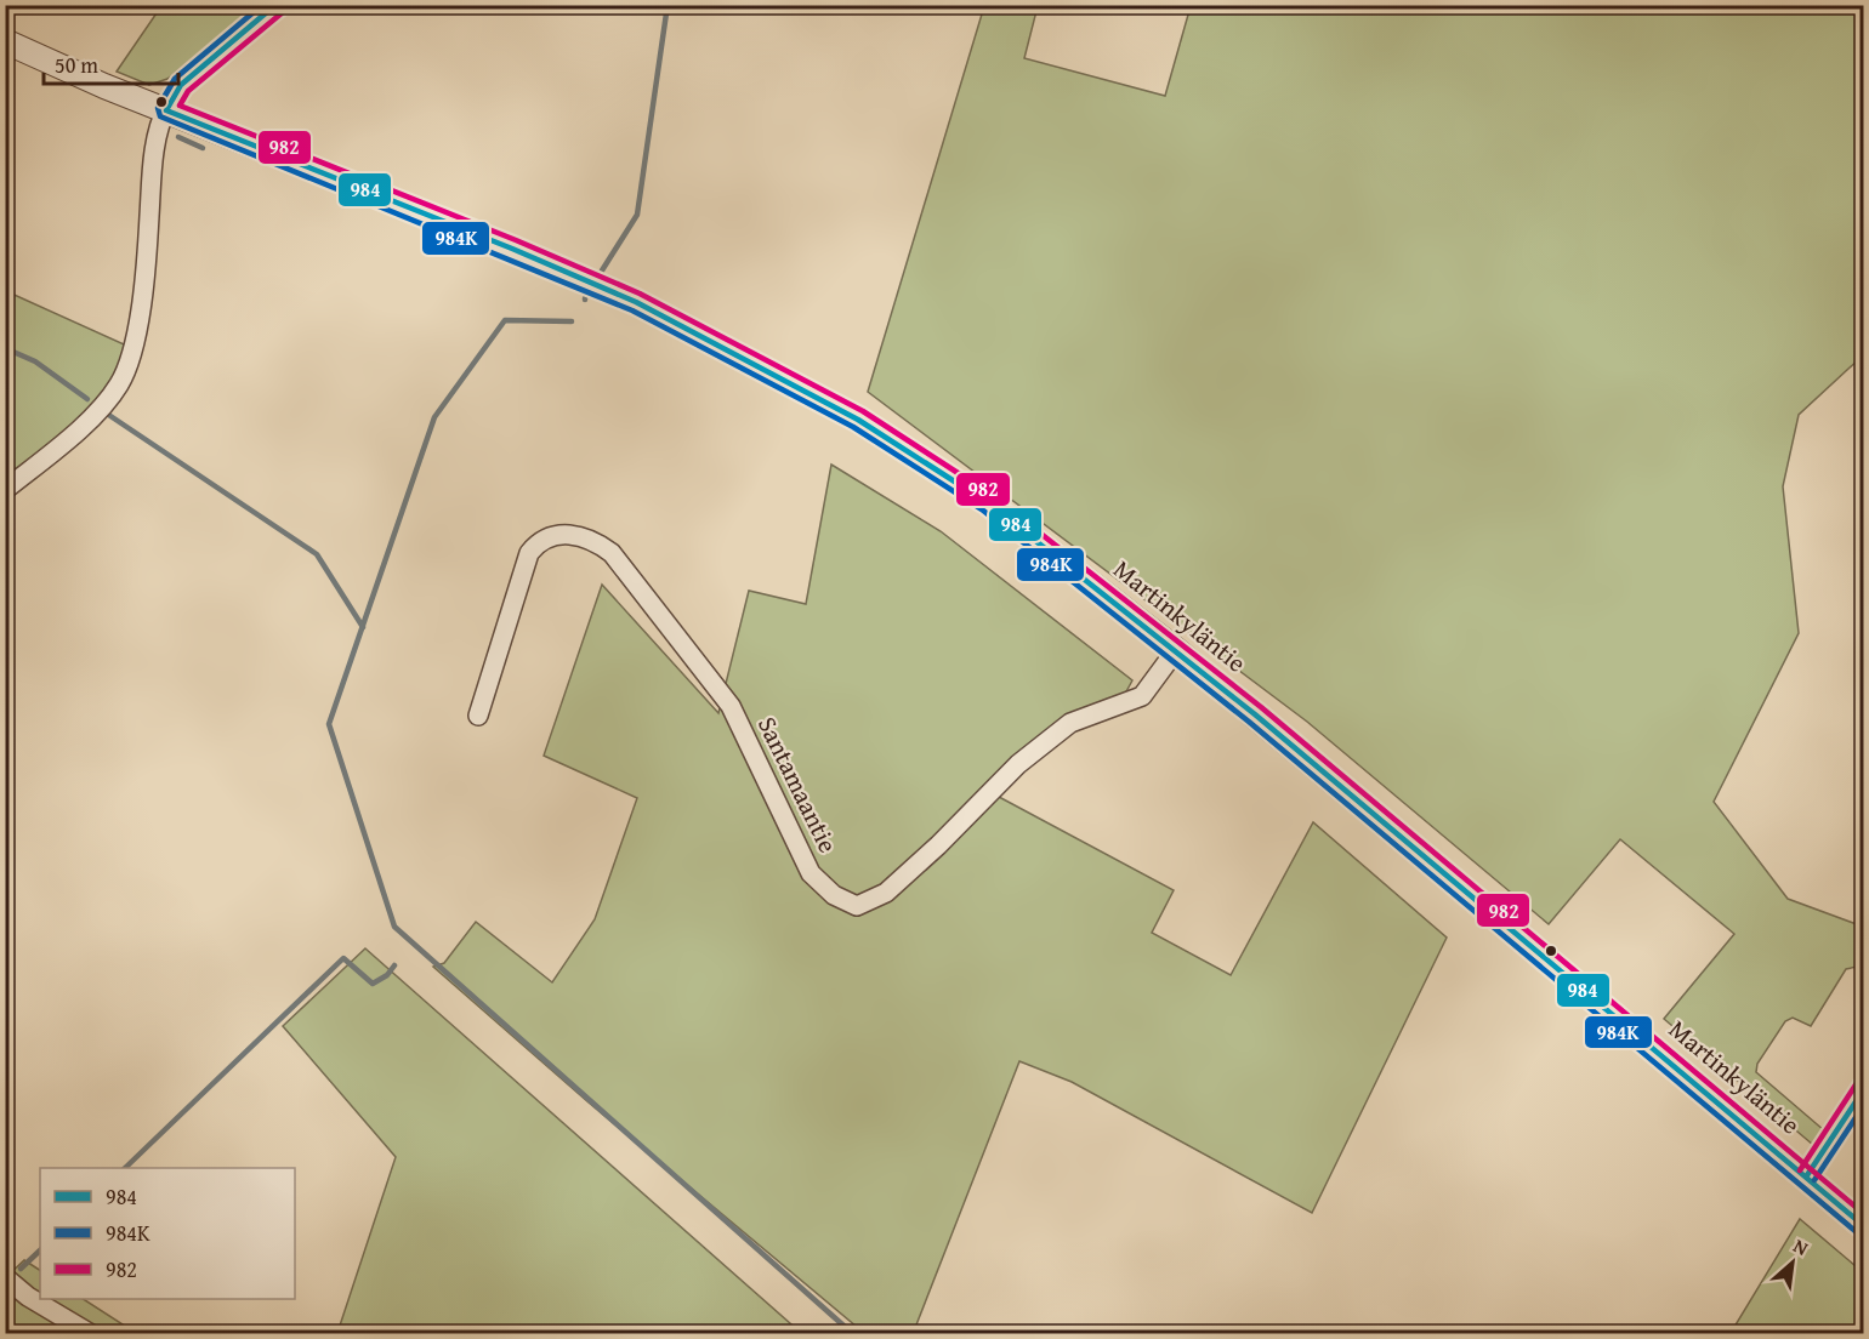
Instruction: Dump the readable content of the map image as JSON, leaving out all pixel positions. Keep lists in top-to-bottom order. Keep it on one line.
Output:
{"streets":{"street":["Martinkyläntie","Santamaantie"]},"crossings":[["Martinkyläntie","Santamaantie"]],"lines":["transit line 984","transit line 984K","transit line 982"],"legend":["984","984K","982"],"scale_bar":"50 m","north":"top right"}
